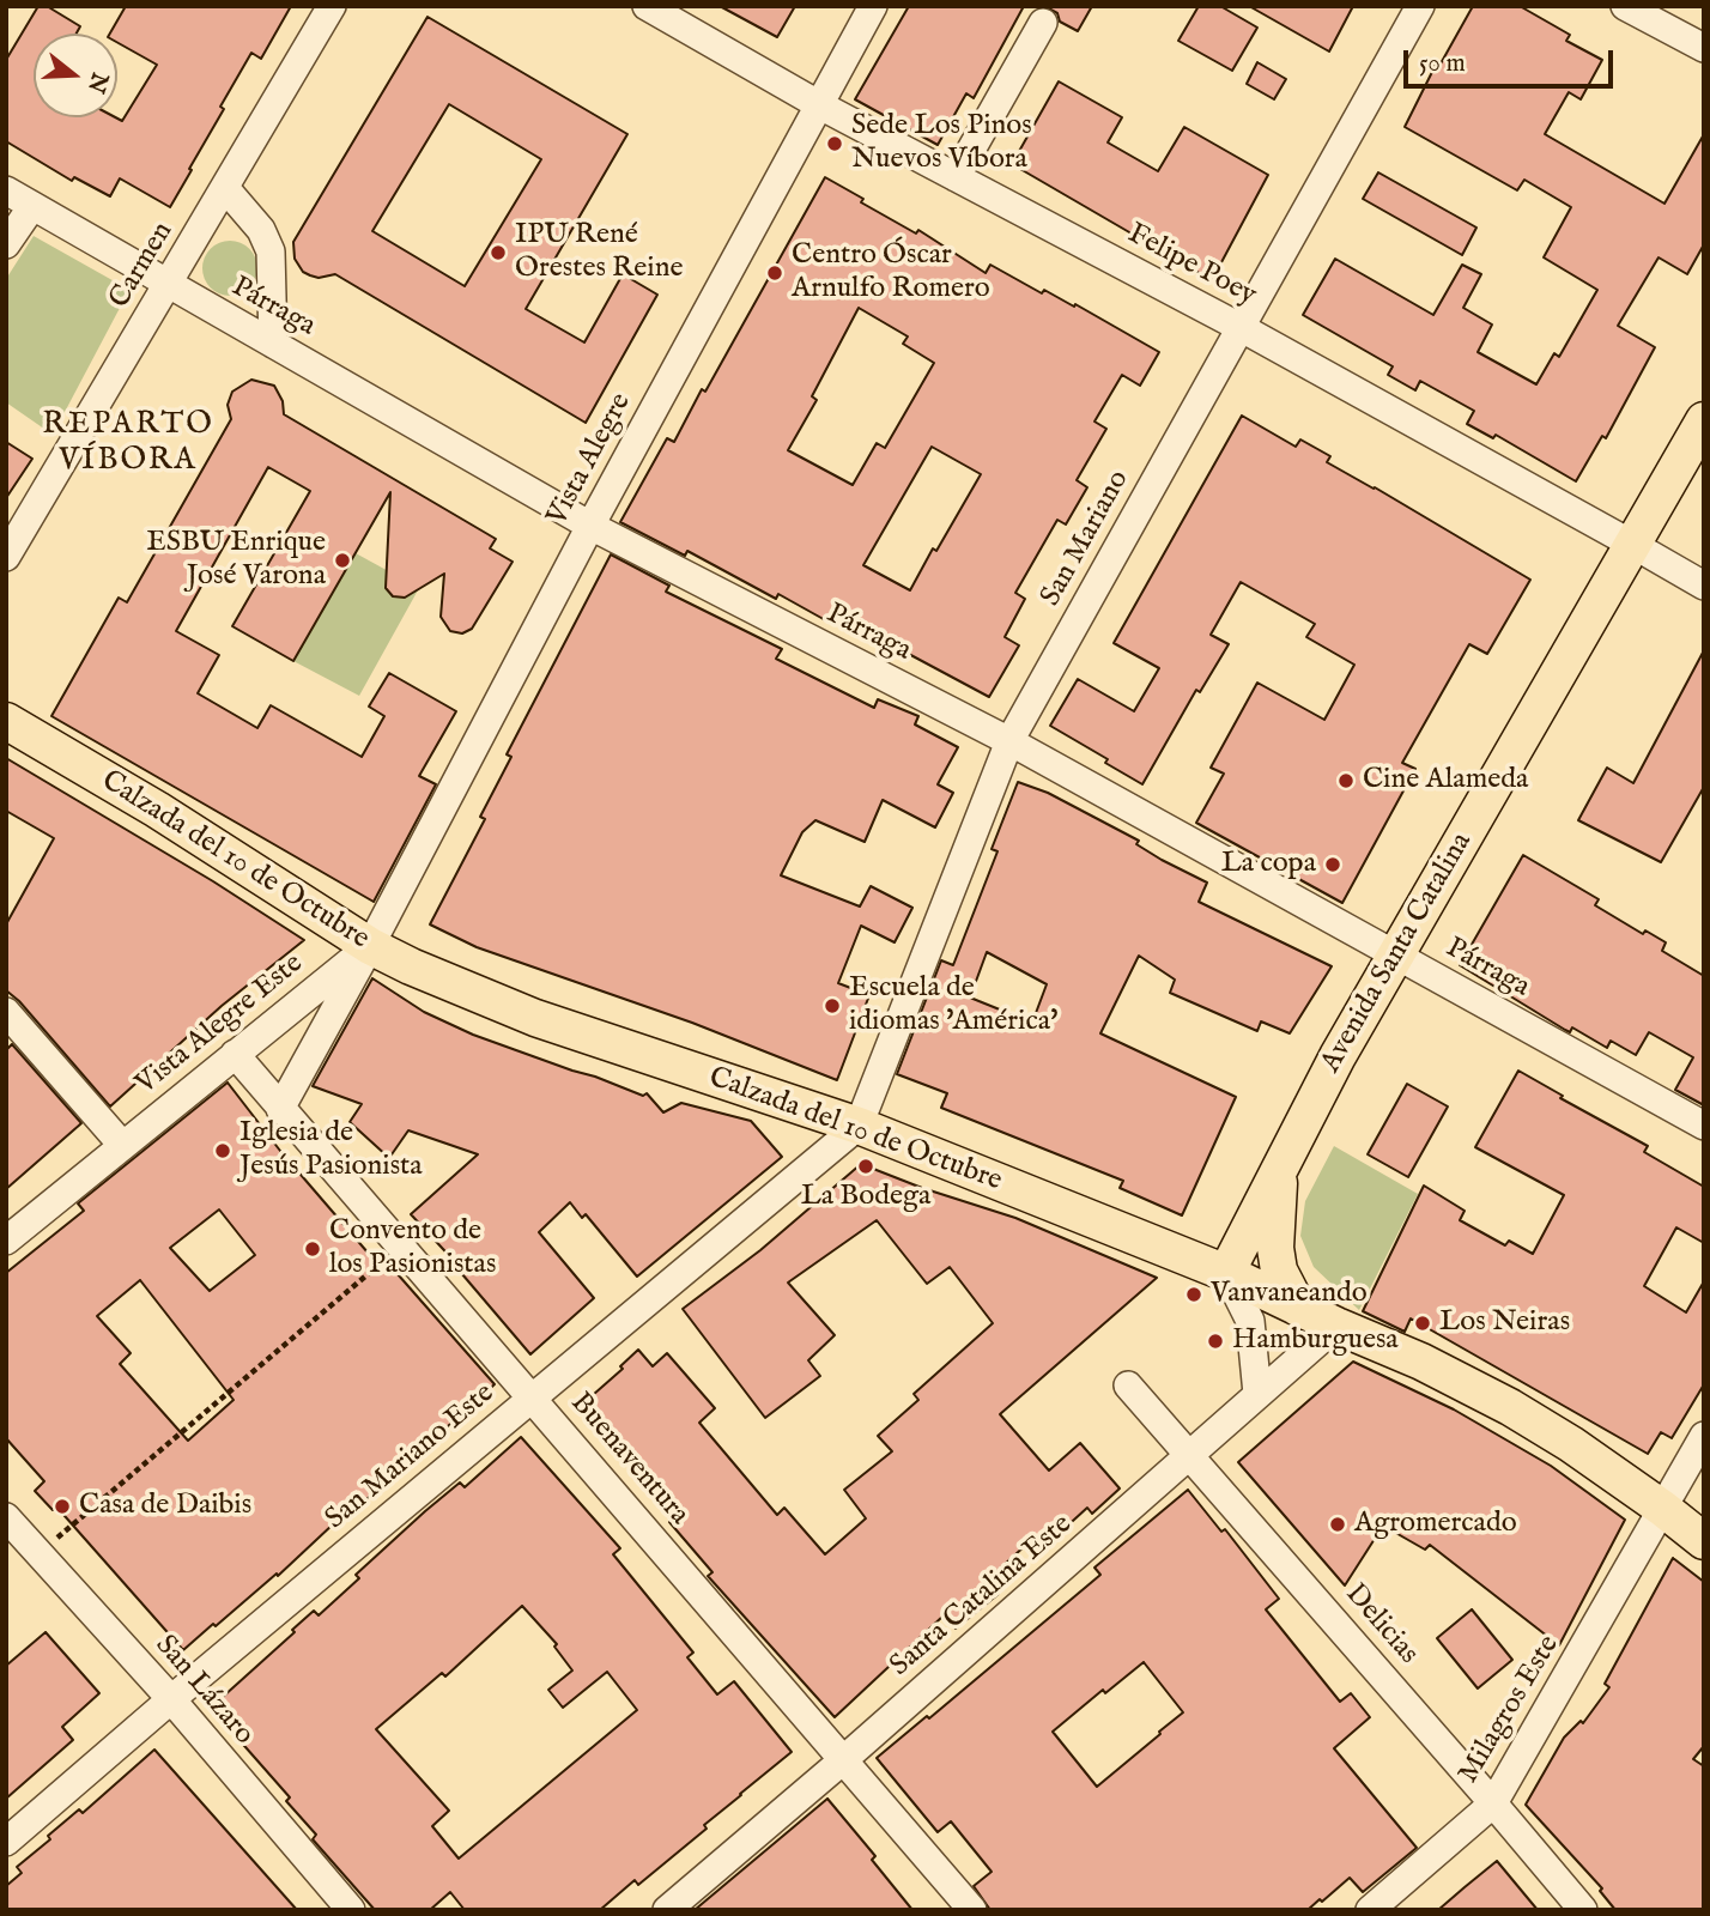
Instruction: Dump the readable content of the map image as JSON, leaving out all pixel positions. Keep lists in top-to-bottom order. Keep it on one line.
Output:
{"streets":{"main road":["Calzada del 10 de Octubre","Avenida Santa Catalina"],"street":["Carmen","Felipe Poey","Párraga","Vista Alegre","San Mariano","Vista Alegre Este","San Mariano Este","Buenaventura","Santa Catalina Este","Delicias","San Lázaro","Milagros Este"]},"crossings":[["Carmen","Párraga"],["Felipe Poey","Vista Alegre"],["Felipe Poey","San Mariano"],["Felipe Poey","Avenida Santa Catalina"],["Párraga","Vista Alegre"],["Párraga","San Mariano"],["Párraga","Avenida Santa Catalina"],["Vista Alegre","Calzada del 10 de Octubre"],["Vista Alegre","Vista Alegre Este"],["San Mariano","Calzada del 10 de Octubre"],["San Mariano","San Mariano Este"],["Calzada del 10 de Octubre","Avenida Santa Catalina"],["Calzada del 10 de Octubre","Vista Alegre Este"],["Calzada del 10 de Octubre","San Mariano Este"],["Calzada del 10 de Octubre","Santa Catalina Este"],["Calzada del 10 de Octubre","Milagros Este"],["Vista Alegre Este","Buenaventura"],["San Mariano Este","Buenaventura"],["San Mariano Este","San Lázaro"],["Buenaventura","Santa Catalina Este"],["Santa Catalina Este","Delicias"],["Delicias","Milagros Este"]],"districts":["REPARTO VÍBORA"],"places":["Sede Los Pinos Nuevos Víbora","IPU René Orestes Reine","Centro Óscar Arnulfo Romero","ESBU Enrique José Varona","Cine Alameda","La copa","Escuela de idiomas 'América'","Iglesia de Jesús Pasionista","La Bodega","Convento de los Pasionistas","Vanvaneando","Los Neiras","Hamburguesa","Casa de Daibis","Agromercado"],"scale_bar":"50 m","north":"right"}
